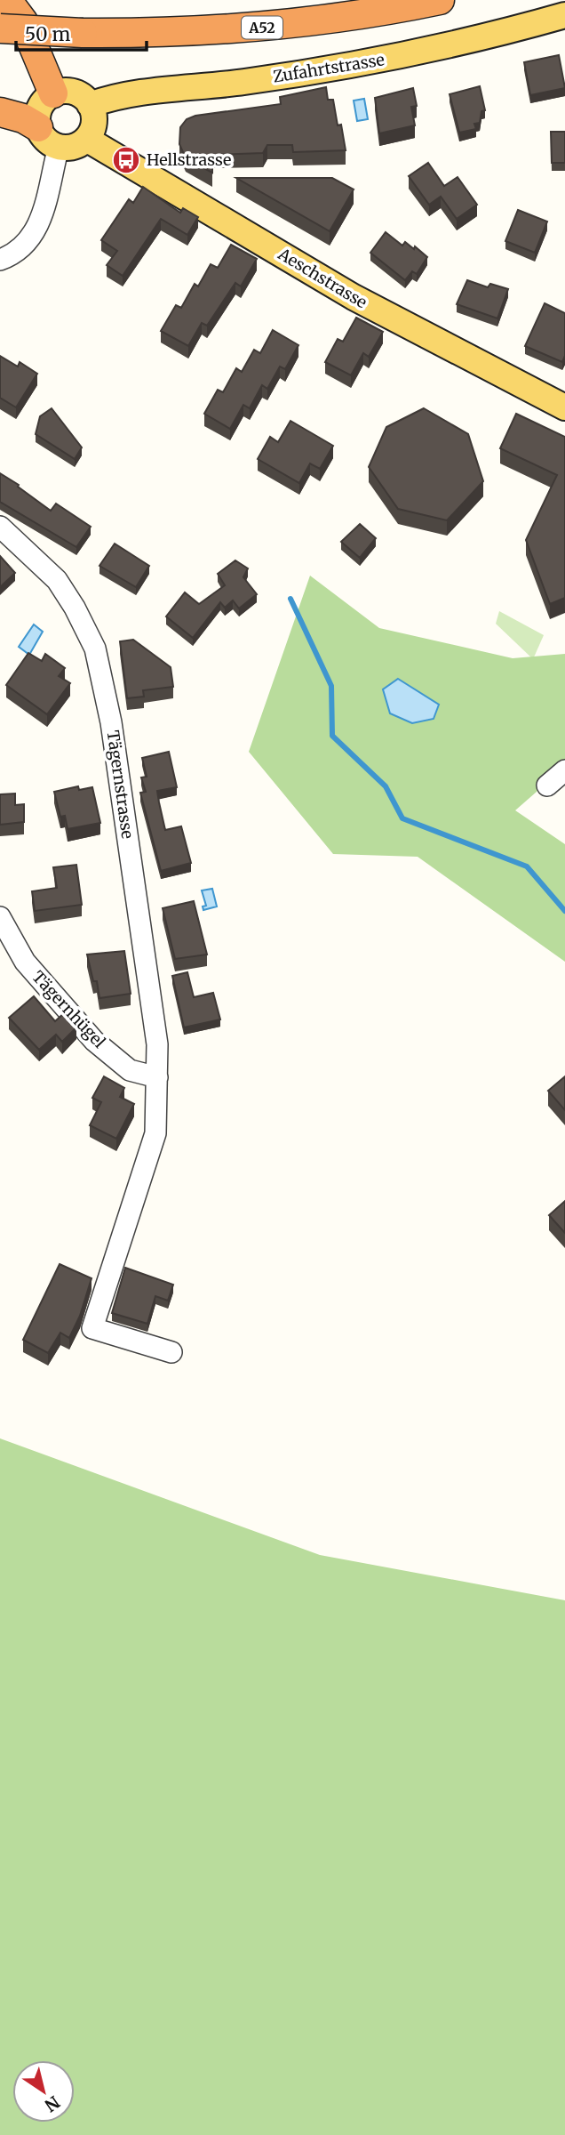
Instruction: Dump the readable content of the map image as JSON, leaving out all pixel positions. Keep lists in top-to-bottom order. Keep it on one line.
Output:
{"streets":{"highway":["A52"],"main road":["Zufahrtstrasse","Aeschstrasse"],"street":["Tägernstrasse","Tägernhügel"]},"crossings":[["Zufahrtstrasse","Aeschstrasse"],["Tägernstrasse","Tägernhügel"]],"places":{"bus stop":["Hellstrasse"]},"scale_bar":"50 m","north":"bottom right"}
